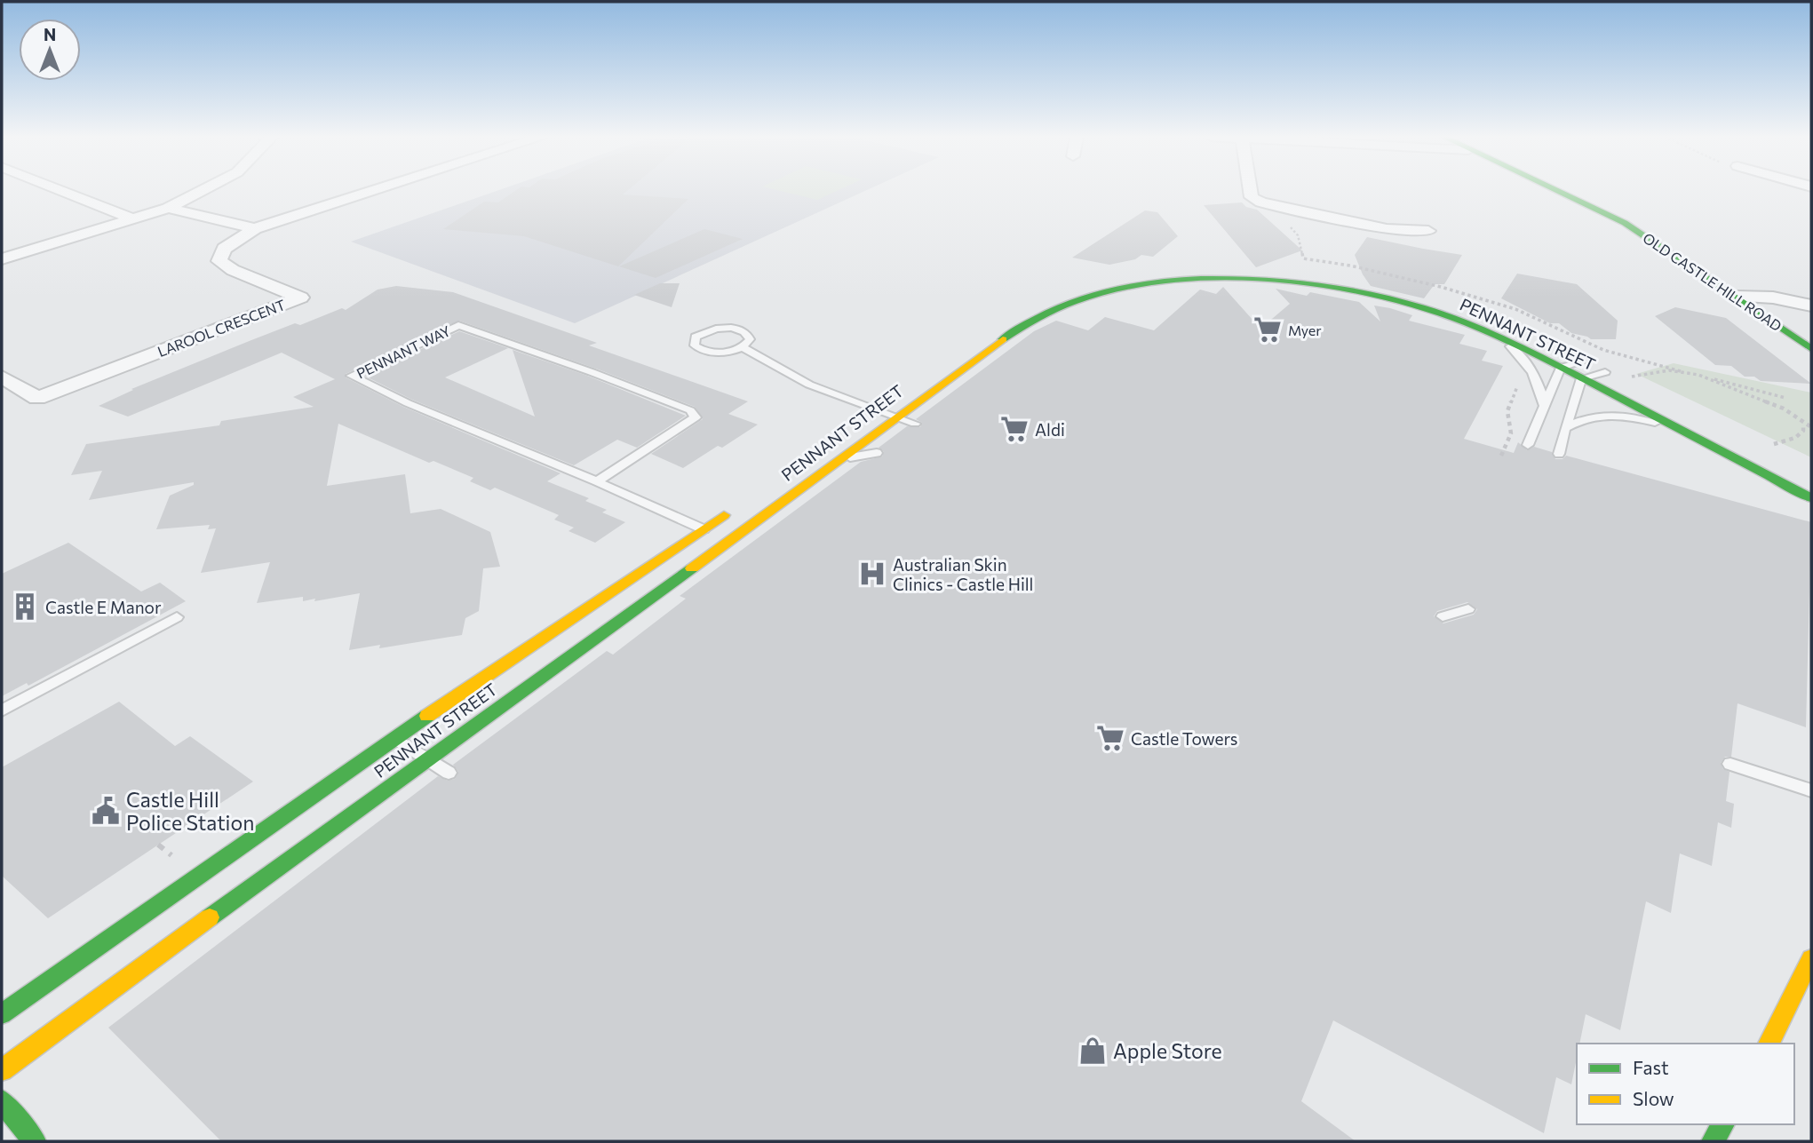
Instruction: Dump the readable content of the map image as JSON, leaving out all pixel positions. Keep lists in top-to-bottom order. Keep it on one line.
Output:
{"streets":{"main road":["OLD CASTLE HILL ROAD","PENNANT STREET"],"street":["LAROOL CRESCENT"],"lane":["PENNANT WAY"]},"crossings":[["PENNANT STREET","PENNANT WAY"]],"places":{"supermarket":["Myer","Aldi","Castle Towers"],"hospital":["Australian Skin Clinics - Castle Hill"],"building":["Castle E Manor"],"public building":["Castle Hill Police Station"],"shop":["Apple Store"]},"legend":["Fast","Slow"],"north":"top"}
